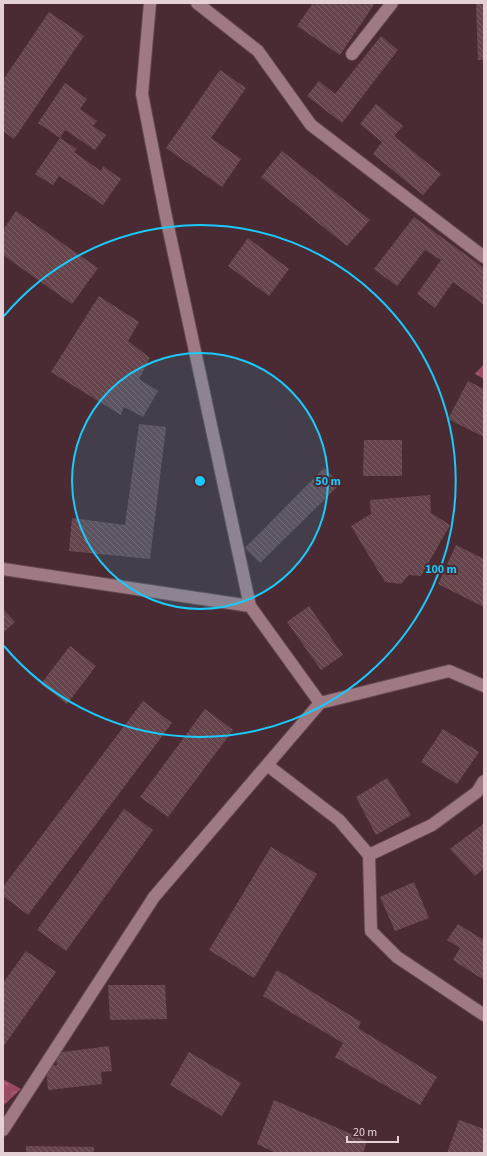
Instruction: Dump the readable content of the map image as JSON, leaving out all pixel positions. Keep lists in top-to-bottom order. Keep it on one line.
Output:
{"scale_bar":"20 m","rings":["50 m","100 m"]}
